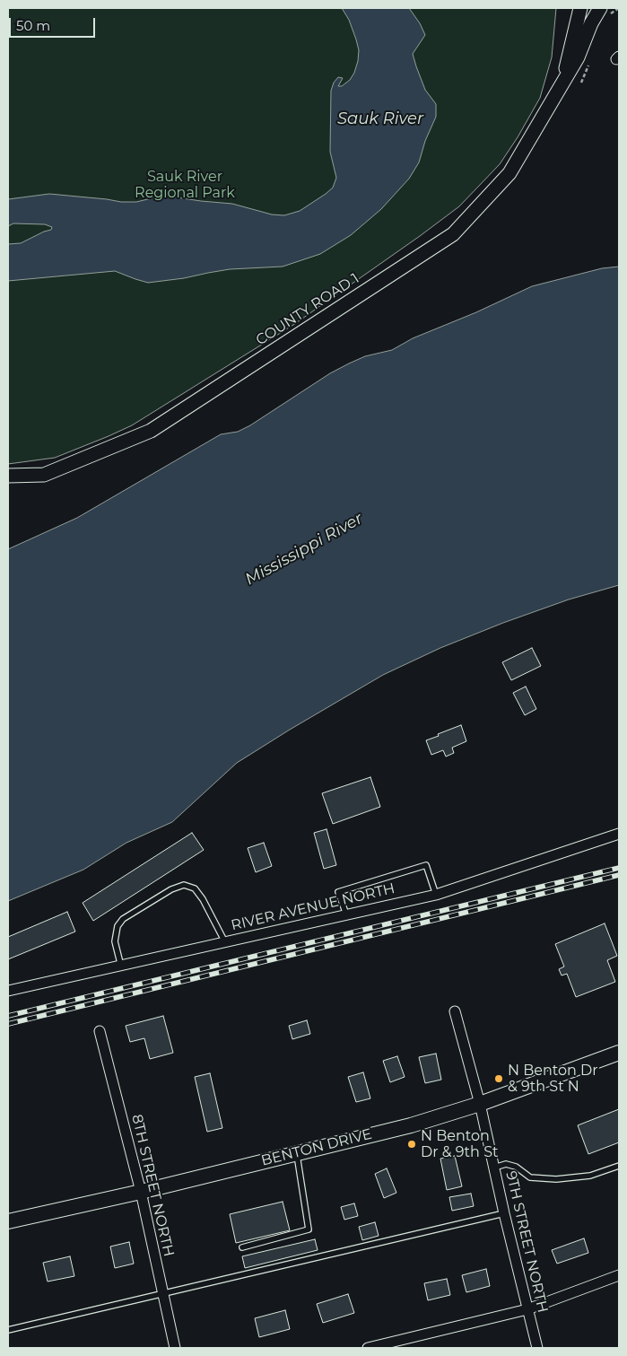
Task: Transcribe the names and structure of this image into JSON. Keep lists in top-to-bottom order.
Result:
{
  "streets": {
    "main road": ["BENTON DRIVE"],
    "street": [
      "COUNTY ROAD 1",
      "RIVER AVENUE NORTH",
      "8TH STREET NORTH",
      "9TH STREET NORTH"
    ]
  },
  "crossings": [
    ["BENTON DRIVE", "8TH STREET NORTH"],
    ["BENTON DRIVE", "9TH STREET NORTH"]
  ],
  "water": ["Sauk River", "Mississippi River"],
  "parks": ["Sauk River Regional Park"],
  "places": ["N Benton Dr & 9th St N", "N Benton Dr & 9th St"],
  "scale_bar": "50 m"
}
